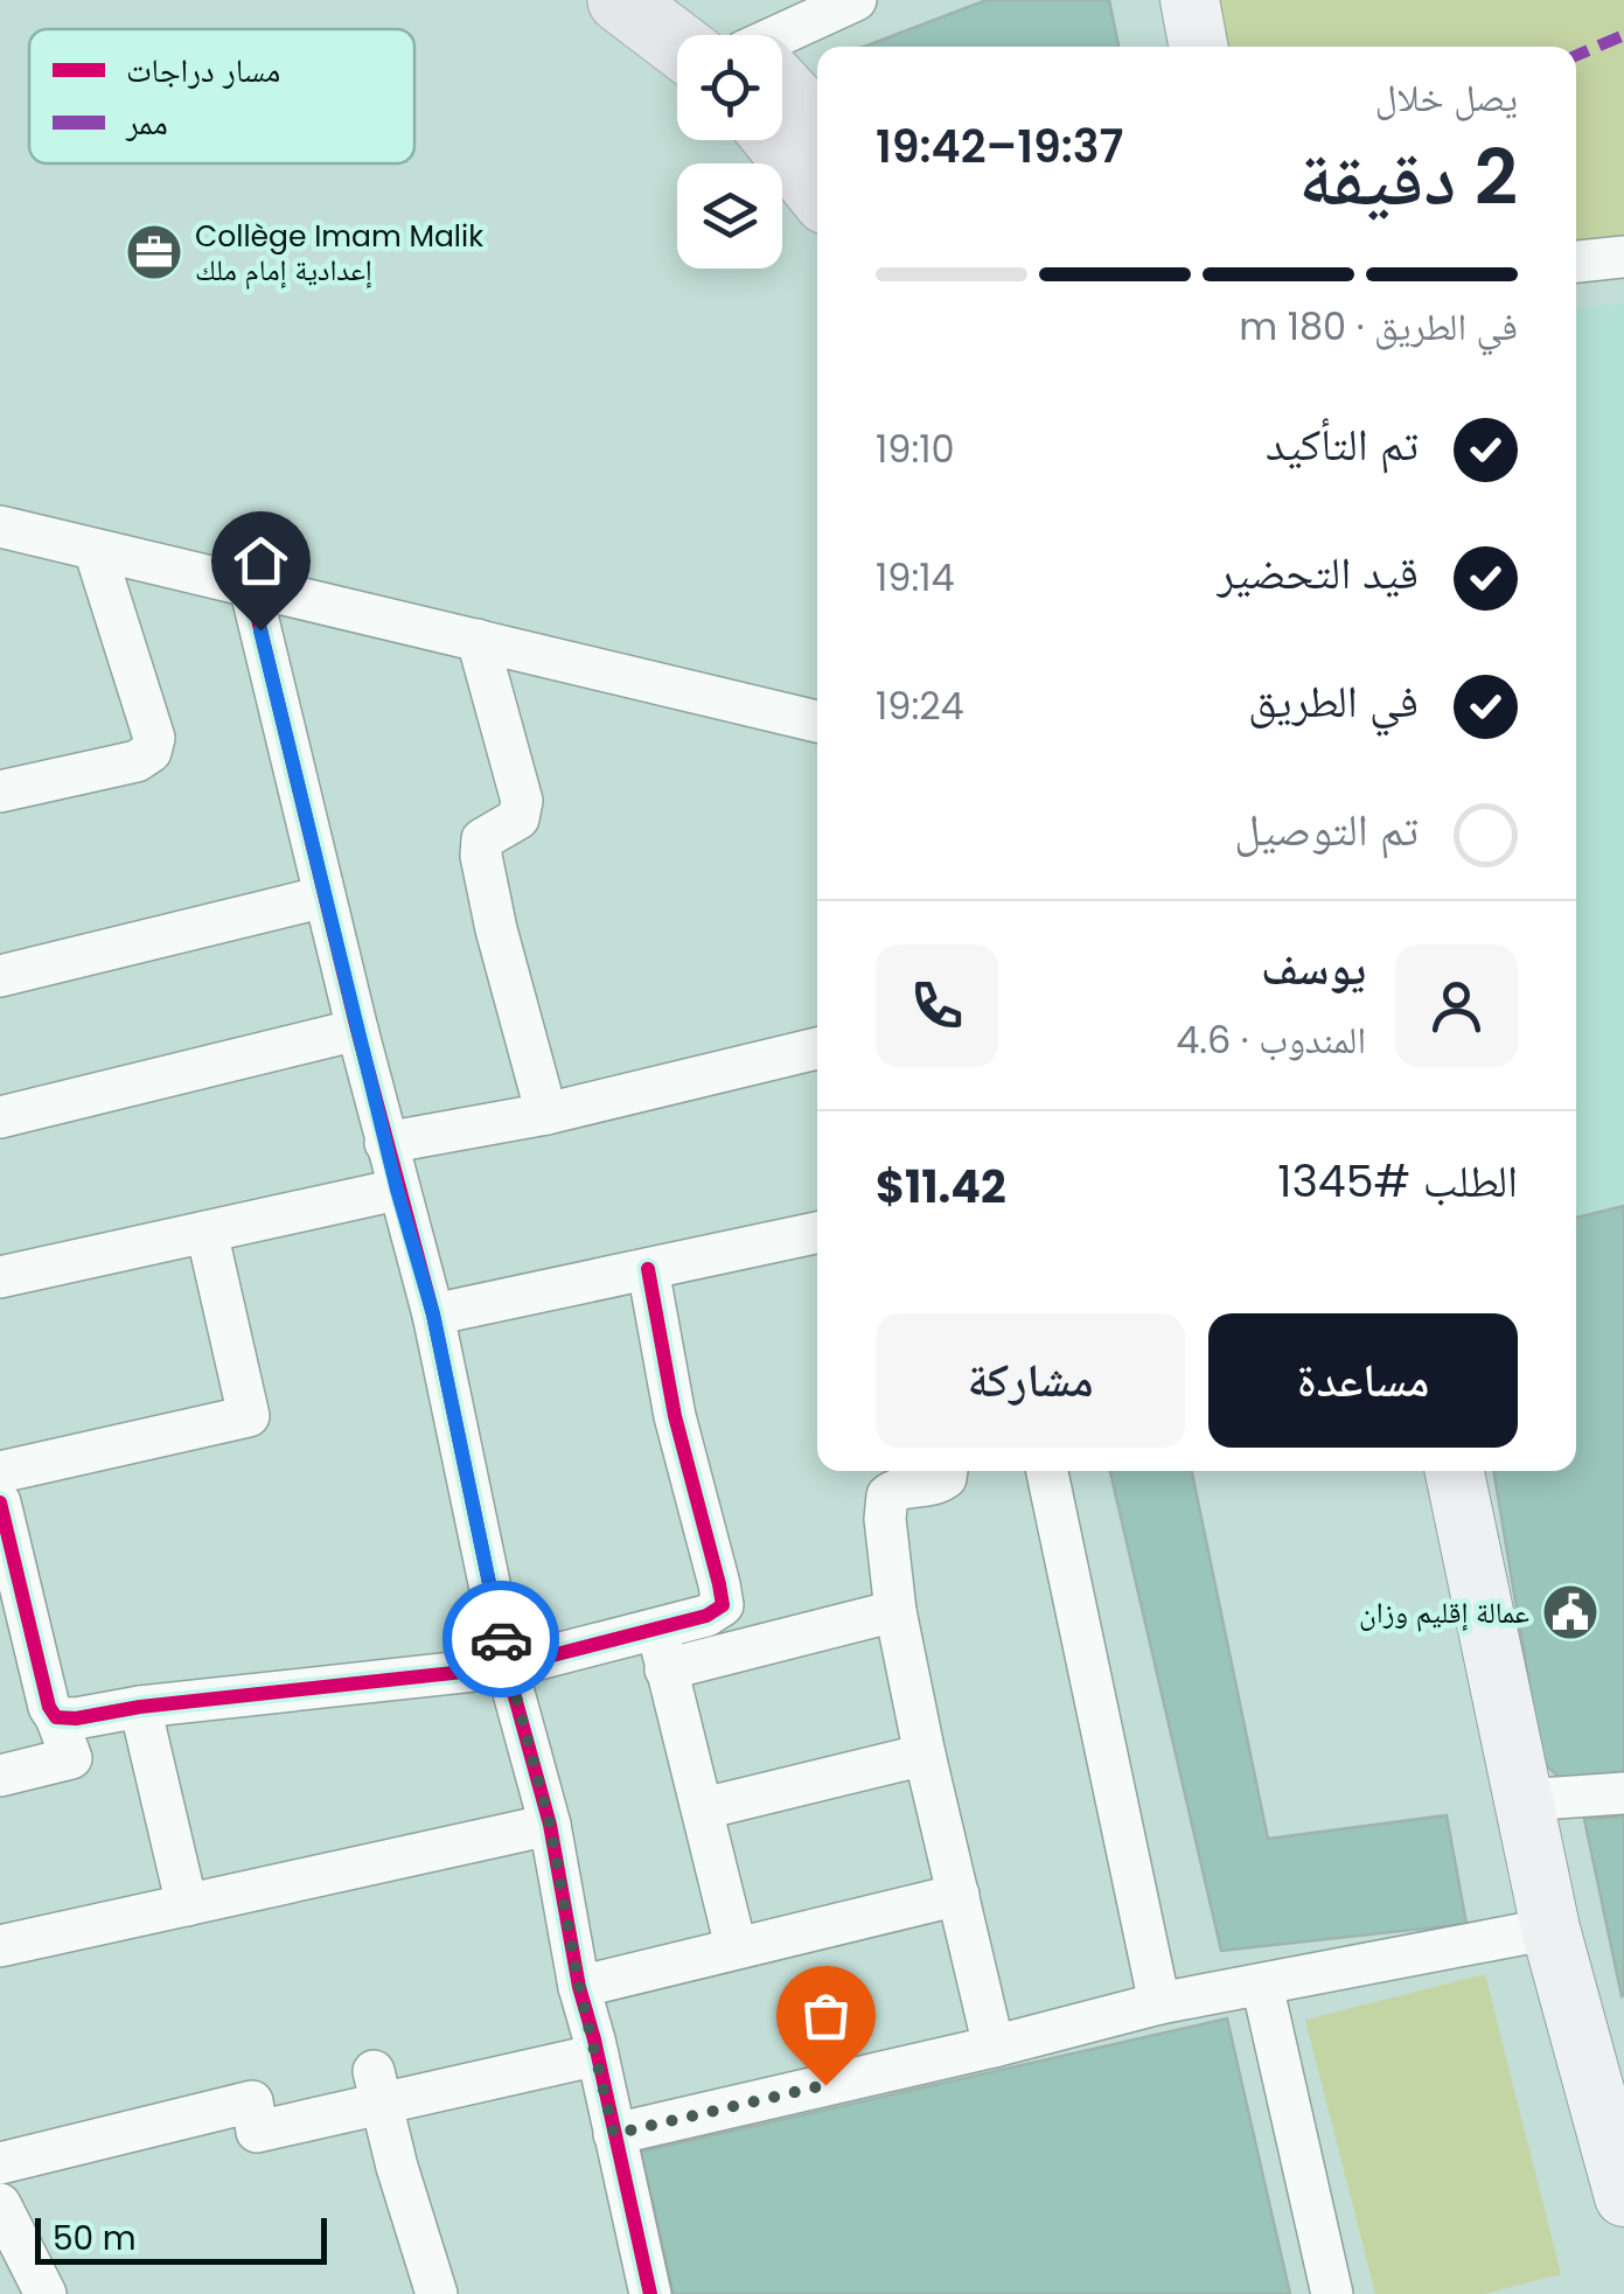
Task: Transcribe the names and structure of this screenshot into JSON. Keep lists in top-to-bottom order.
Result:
{
  "places": {
    "office": ["Collège Imam Malik إعدادية إمام ملك"],
    "public building": ["عمالة إقليم وزان"]
  },
  "legend": ["مسار دراجات", "ممر"],
  "scale_bar": "50 m",
  "page": {
    "heading": ["2 دقيقة", "يصل خلال", "19:37–19:42"],
    "panel": [
      "يوسف",
      "المندوب · 4.6",
      "الطلب #1345",
      "$11.42"
    ],
    "bar": "في الطريق · 180 m",
    "list": [
      ["تم التأكيد", "19:10"],
      ["قيد التحضير", "19:14"],
      ["في الطريق", "19:24"],
      "تم التوصيل"
    ],
    "buttons": ["مساعدة", "مشاركة"],
    "scale": "50 m"
  }
}
